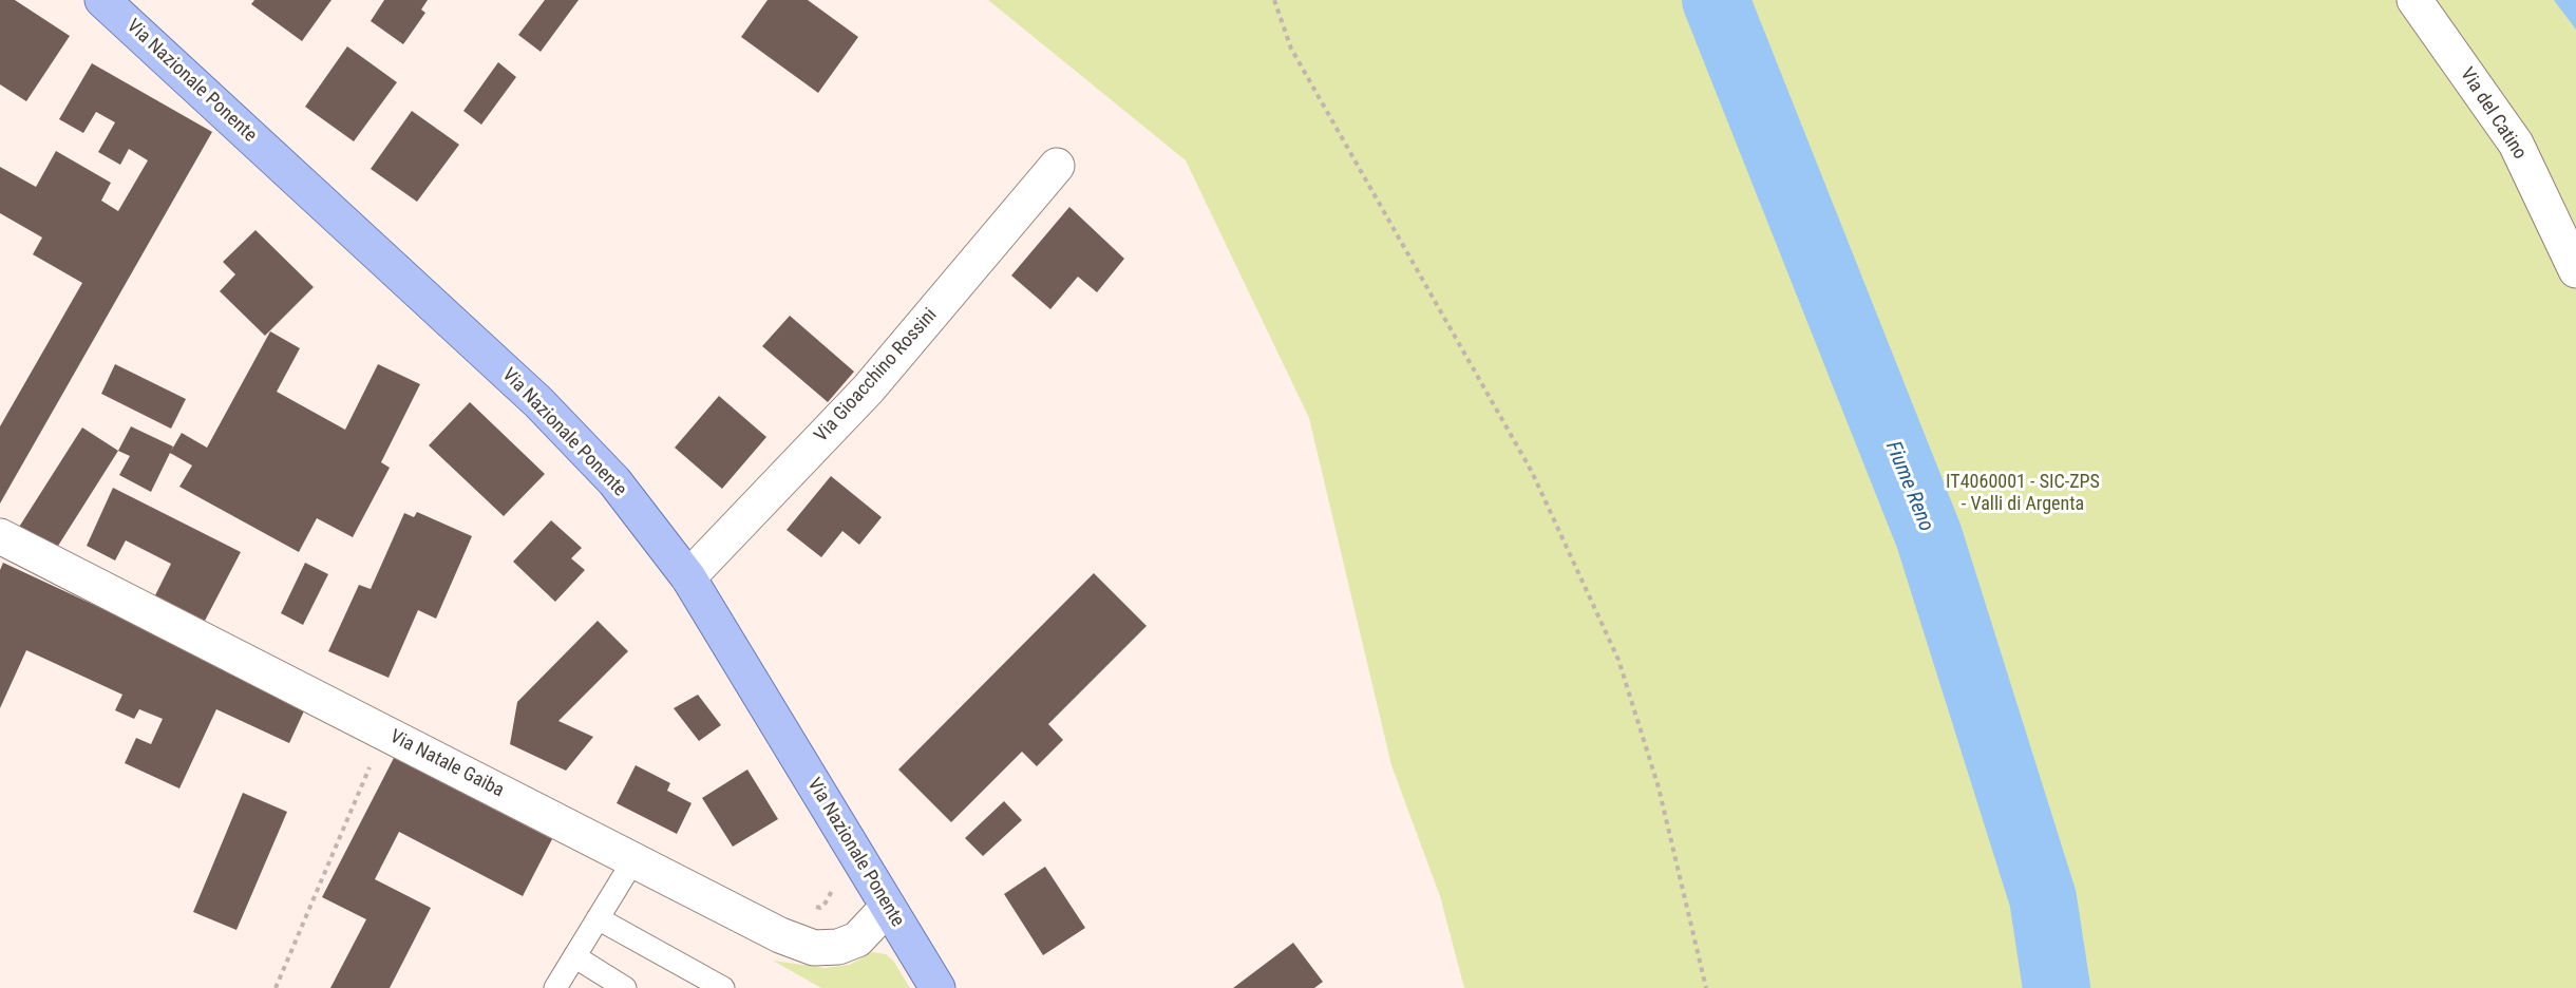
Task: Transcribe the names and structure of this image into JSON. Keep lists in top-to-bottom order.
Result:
{
  "streets": {
    "main road": ["Via Nazionale Ponente"],
    "street": ["Via del Catino", "Via Gioacchino Rossini", "Via Natale Gaiba"]
  },
  "crossings": [
    ["Via Nazionale Ponente", "Via Gioacchino Rossini"],
    ["Via Nazionale Ponente", "Via Natale Gaiba"]
  ],
  "water": ["Fiume Reno"],
  "parks": ["IT4060001 - SIC-ZPS - Valli di Argenta"]
}
